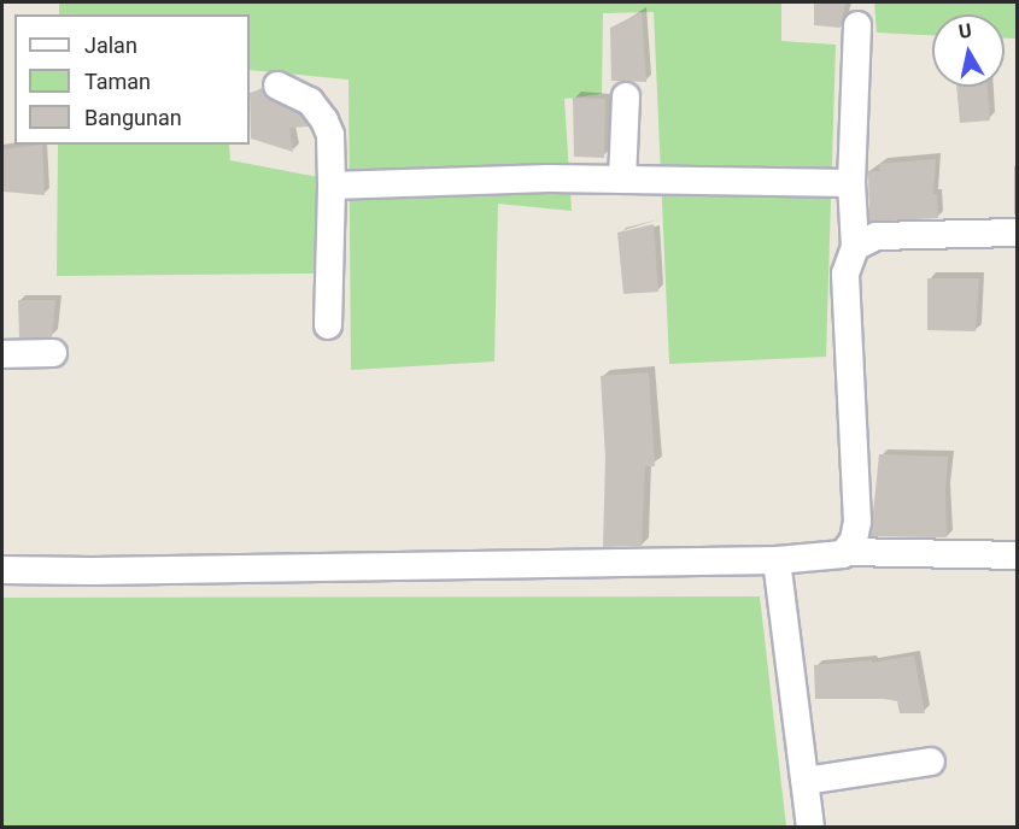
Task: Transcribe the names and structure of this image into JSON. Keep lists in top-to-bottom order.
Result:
{
  "legend": ["Jalan", "Taman", "Bangunan"],
  "north": "top"
}
